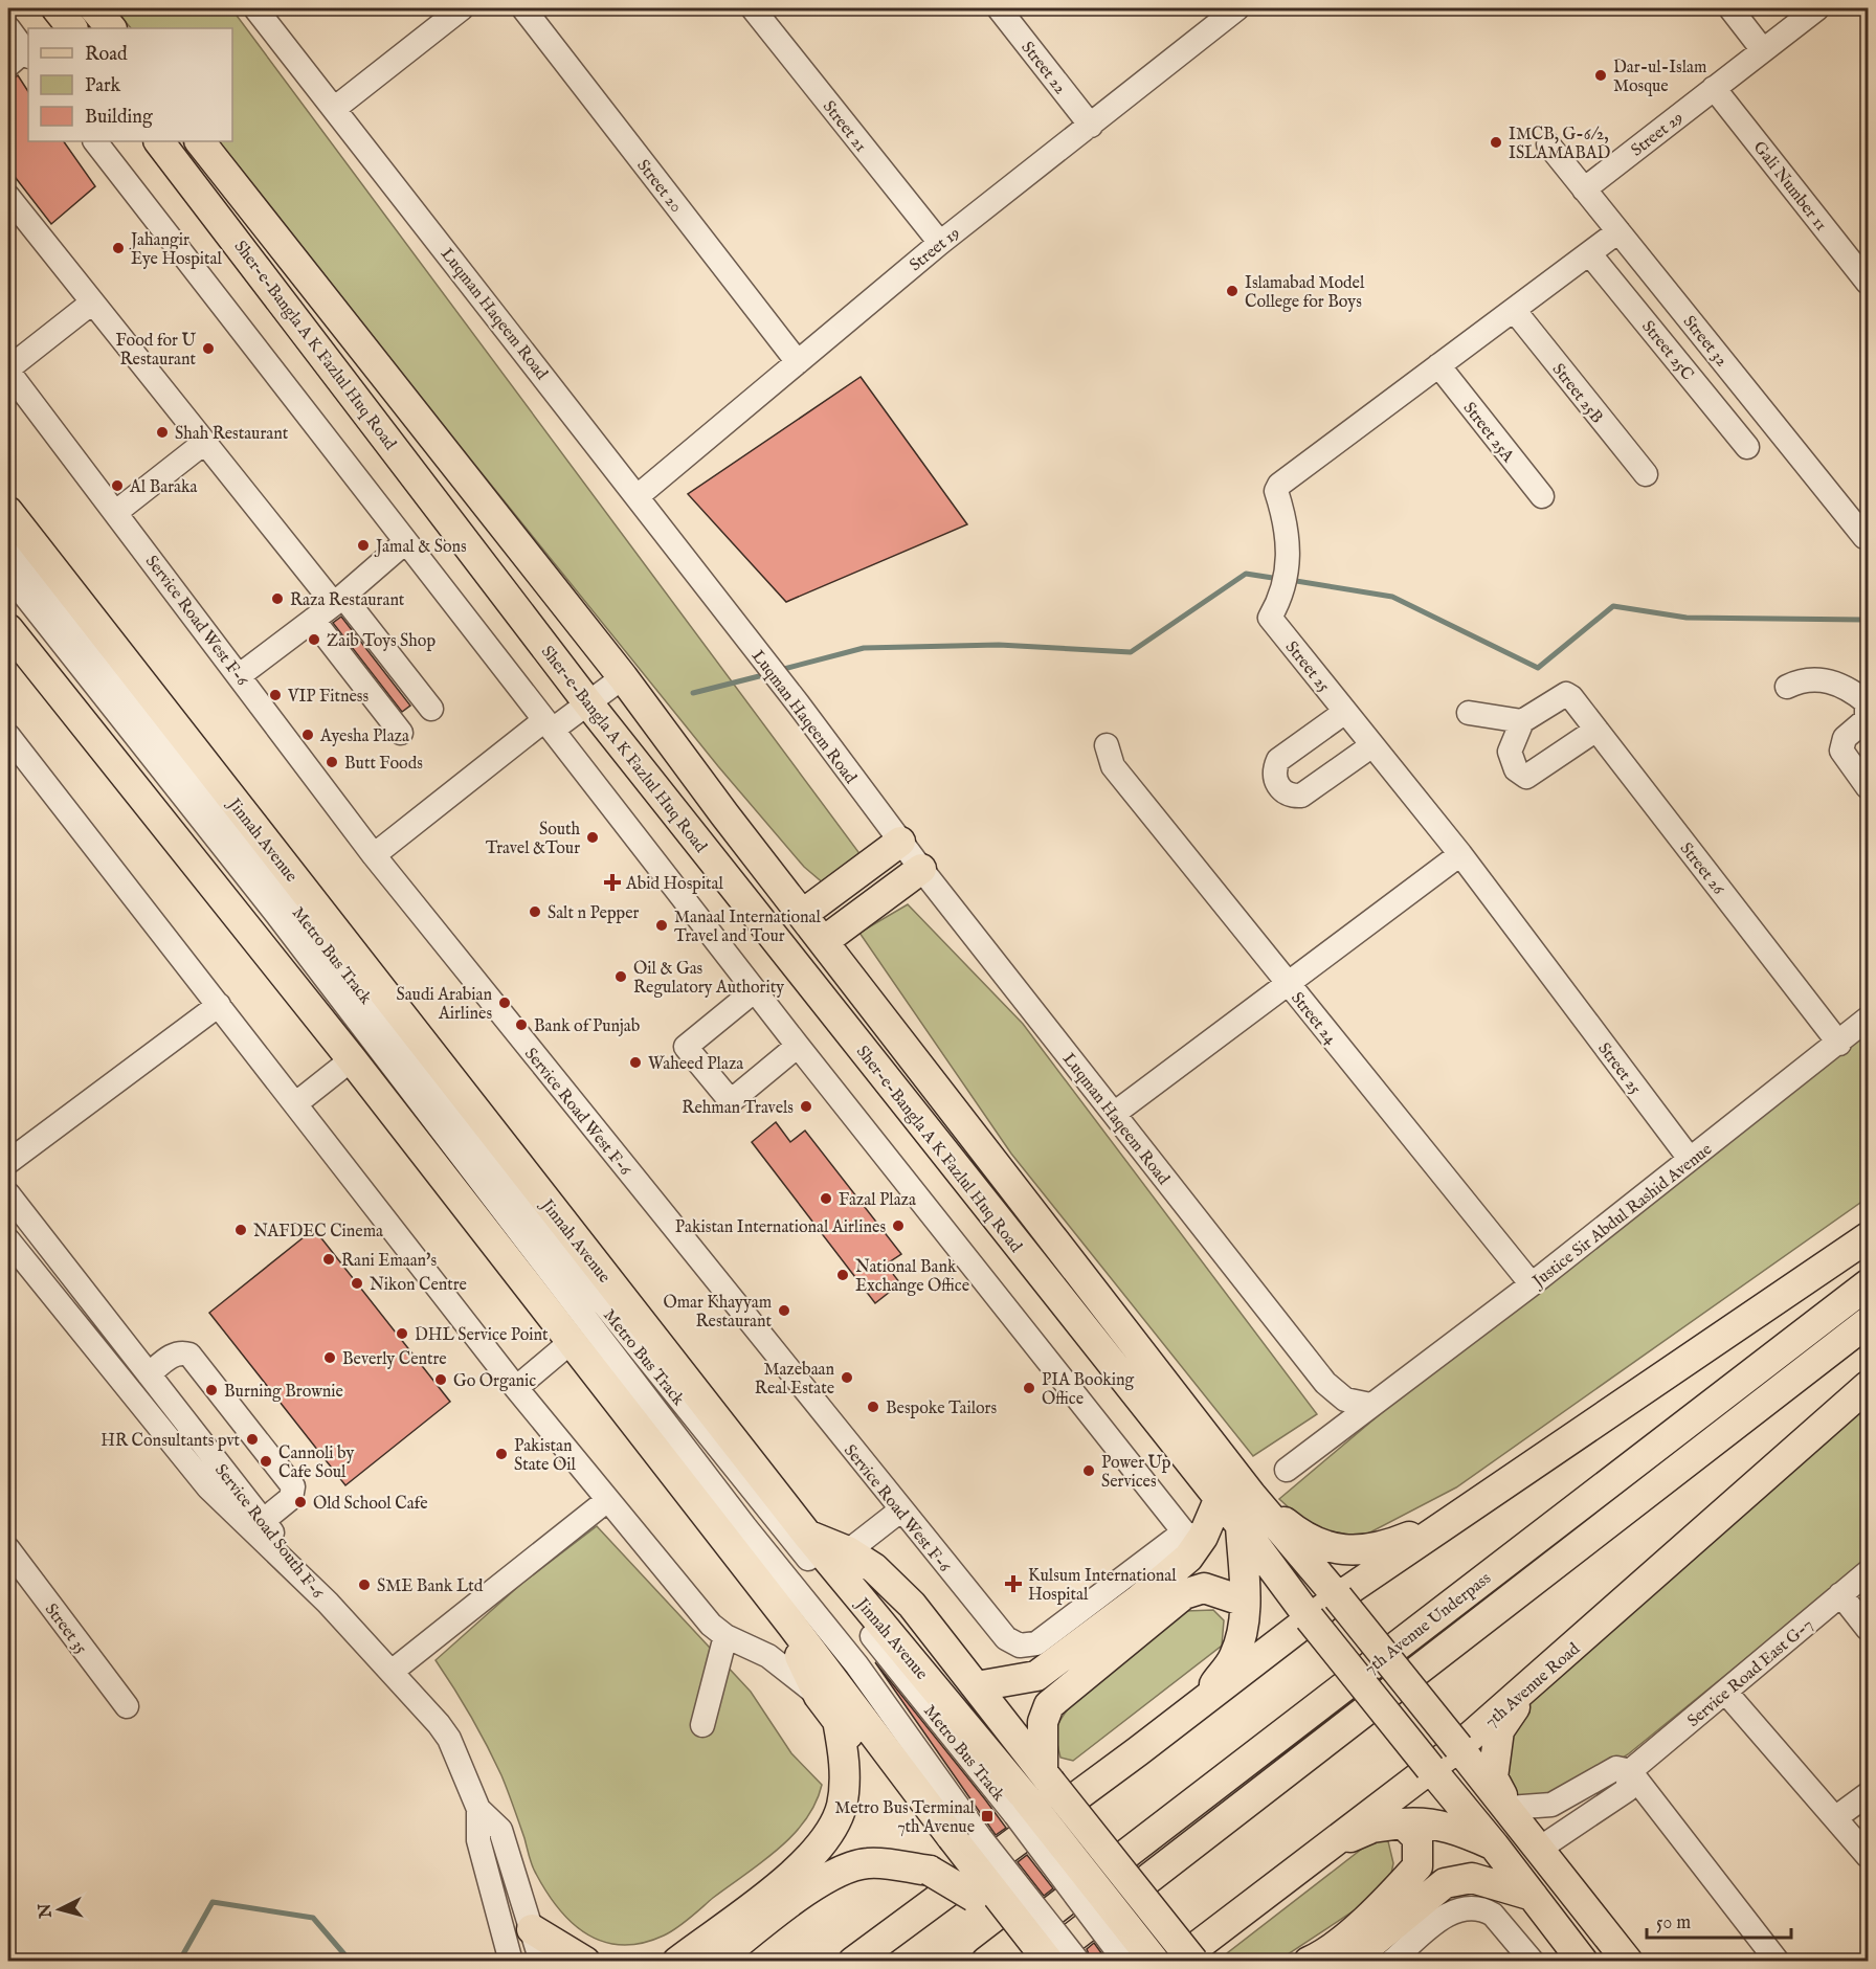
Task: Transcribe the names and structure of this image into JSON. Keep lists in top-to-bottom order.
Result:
{
  "streets": {
    "main road": [
      "Sher-e-Bangla A K Fazlul Huq Road",
      "Jinnah Avenue",
      "7th Avenue Underpass",
      "7th Avenue Road"
    ],
    "street": [
      "Street 22",
      "Street 21",
      "Street 29",
      "Street 20",
      "Gali Number 11",
      "Street 19",
      "Luqman Haqeem Road",
      "Street 32",
      "Street 25C",
      "Street 25B",
      "Street 25A",
      "Service Road West F-6",
      "Street 25",
      "Street 26",
      "Metro Bus Track",
      "Street 24",
      "Justice Sir Abdul Rashid Avenue",
      "Service Road South F-6",
      "Street 35",
      "Service Road East G-7"
    ]
  },
  "crossings": [
    ["Street 22", "Street 19"],
    ["Street 21", "Street 19"],
    ["Street 29", "Gali Number 11"],
    ["Street 29", "Street 32"],
    ["Street 20", "Street 19"],
    ["Street 19", "Luqman Haqeem Road"],
    ["Luqman Haqeem Road", "Justice Sir Abdul Rashid Avenue"],
    ["Street 32", "Street 25"],
    ["Sher-e-Bangla A K Fazlul Huq Road", "7th Avenue Road"],
    ["Street 25C", "Street 25"],
    ["Street 25B", "Street 25"],
    ["Street 25A", "Street 25"],
    ["Street 25", "Justice Sir Abdul Rashid Avenue"],
    ["Jinnah Avenue", "Metro Bus Track"],
    ["Street 26", "Justice Sir Abdul Rashid Avenue"],
    ["Street 24", "Justice Sir Abdul Rashid Avenue"]
  ],
  "places": {
    "other": [
      "Dar-ul-Islam Mosque",
      "IMCB, G-6/2, ISLAMABAD",
      "Jahangir Eye Hospital",
      "Islamabad Model College for Boys",
      "Food for U Restaurant",
      "Shah Restaurant",
      "Al Baraka",
      "Jamal & Sons",
      "Raza Restaurant",
      "Zaib Toys Shop",
      "VIP Fitness",
      "Ayesha Plaza",
      "Butt Foods",
      "South Travel &Tour",
      "Salt n Pepper",
      "Manaal International Travel and Tour",
      "Oil & Gas Regulatory Authority",
      "Saudi Arabian Airlines",
      "Bank of Punjab",
      "Waheed Plaza",
      "Rehman Travels",
      "Fazal Plaza",
      "Pakistan International Airlines",
      "NAFDEC Cinema",
      "Rani Emaan's",
      "National Bank Exchange Office",
      "Nikon Centre",
      "Omar Khayyam Restaurant",
      "DHL Service Point",
      "Beverly Centre",
      "Mazebaan Real Estate",
      "Go Organic",
      "PIA Booking Office",
      "Burning Brownie",
      "Bespoke Tailors",
      "HR Consultants pvt",
      "Pakistan State Oil",
      "Cannoli by Cafe Soul",
      "Power Up Services",
      "Old School Cafe",
      "SME Bank Ltd"
    ],
    "health": ["Abid Hospital", "Kulsum International Hospital"],
    "transit": ["Metro Bus Terminal 7th Avenue"]
  },
  "legend": ["Road", "Park", "Building"],
  "scale_bar": "50 m",
  "north": "left"
}
